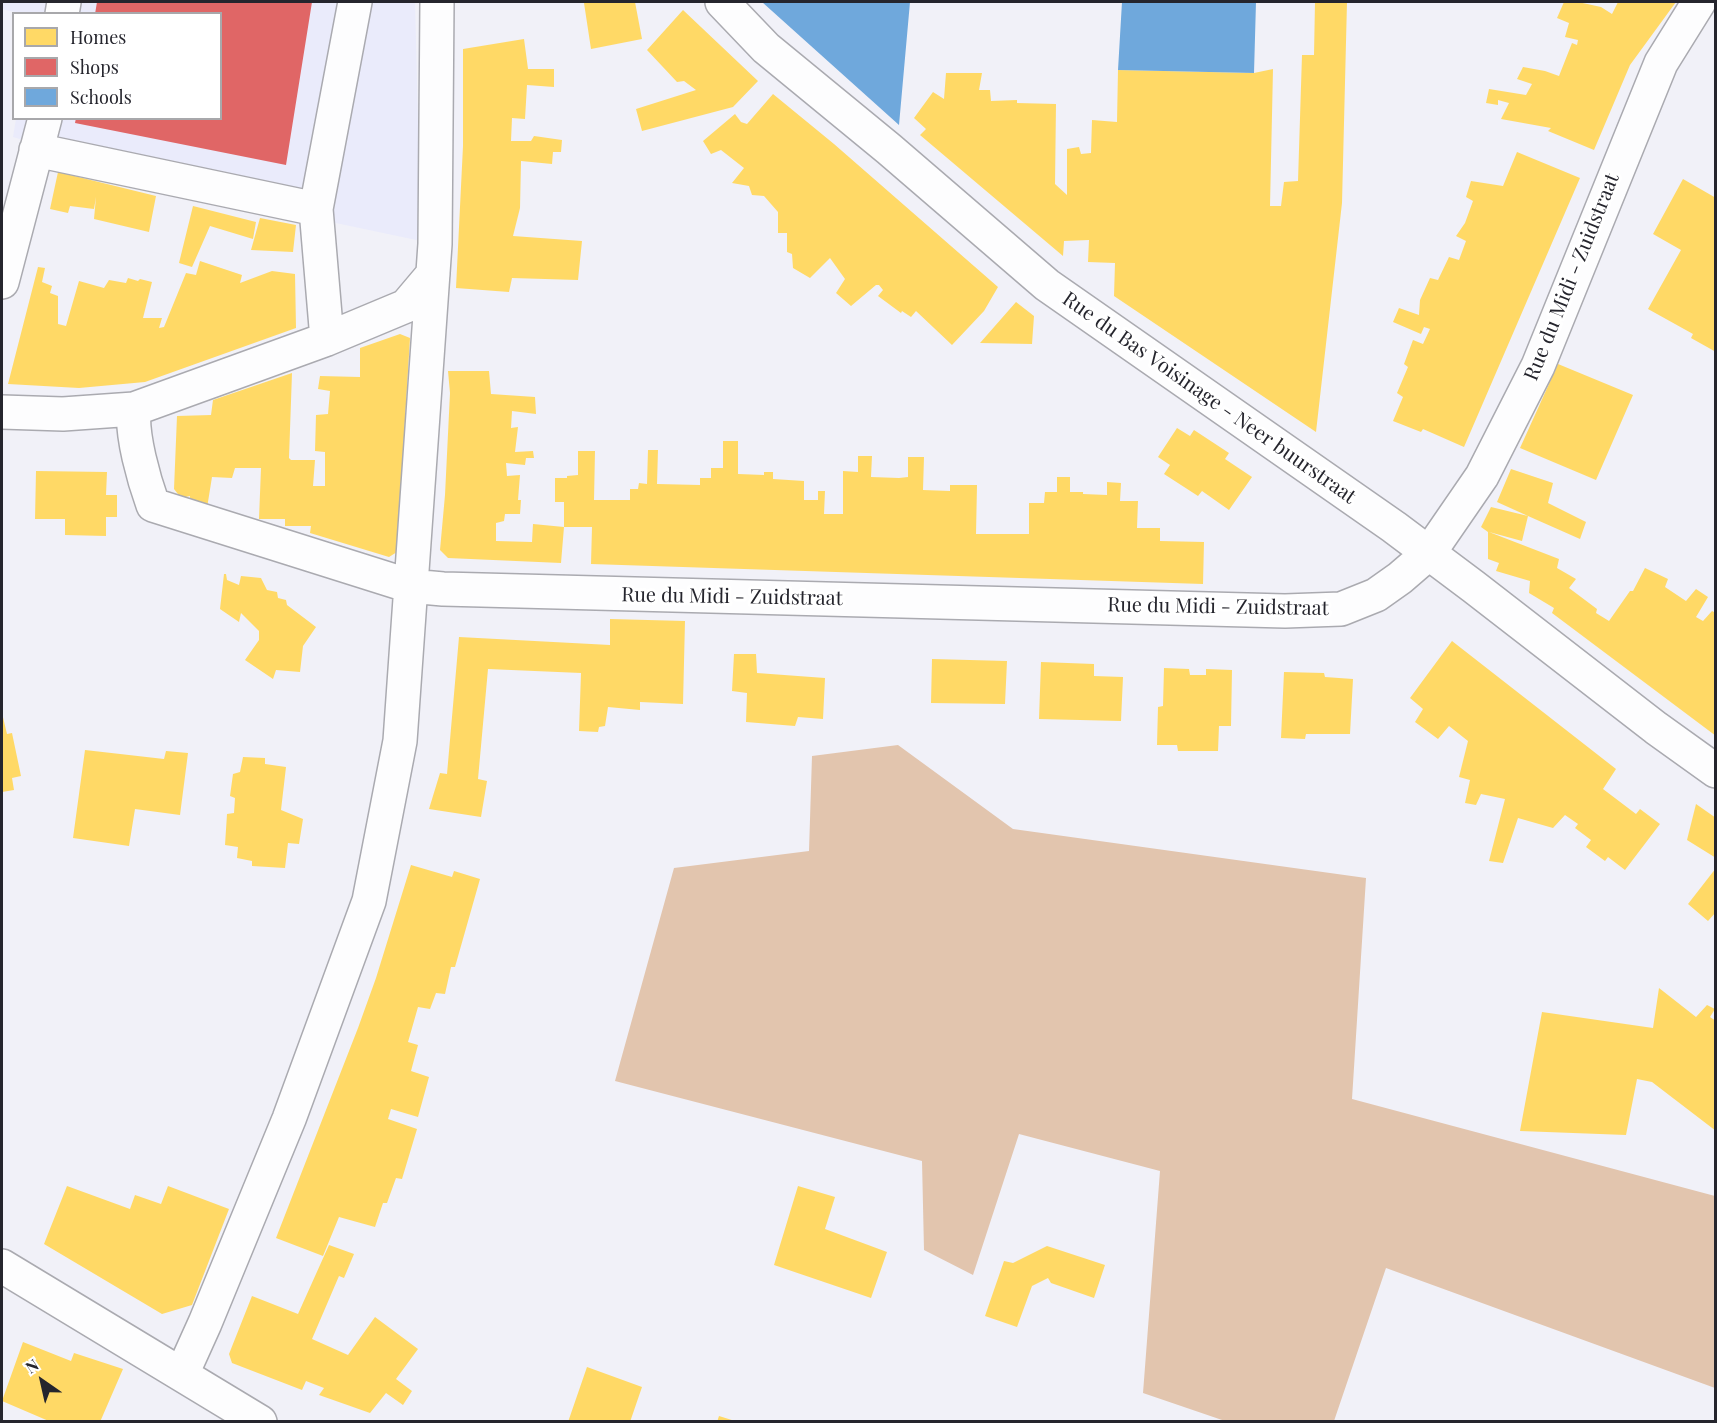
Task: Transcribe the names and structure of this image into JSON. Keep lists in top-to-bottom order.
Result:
{
  "streets": {
    "street": ["Rue du Midi - Zuidstraat", "Rue du Bas Voisinage - Neer buurstraat"]
  },
  "crossings": [
    ["Rue du Midi - Zuidstraat", "Rue du Bas Voisinage - Neer buurstraat"]
  ],
  "legend": ["Homes", "Shops", "Schools"],
  "north": "top left"
}
